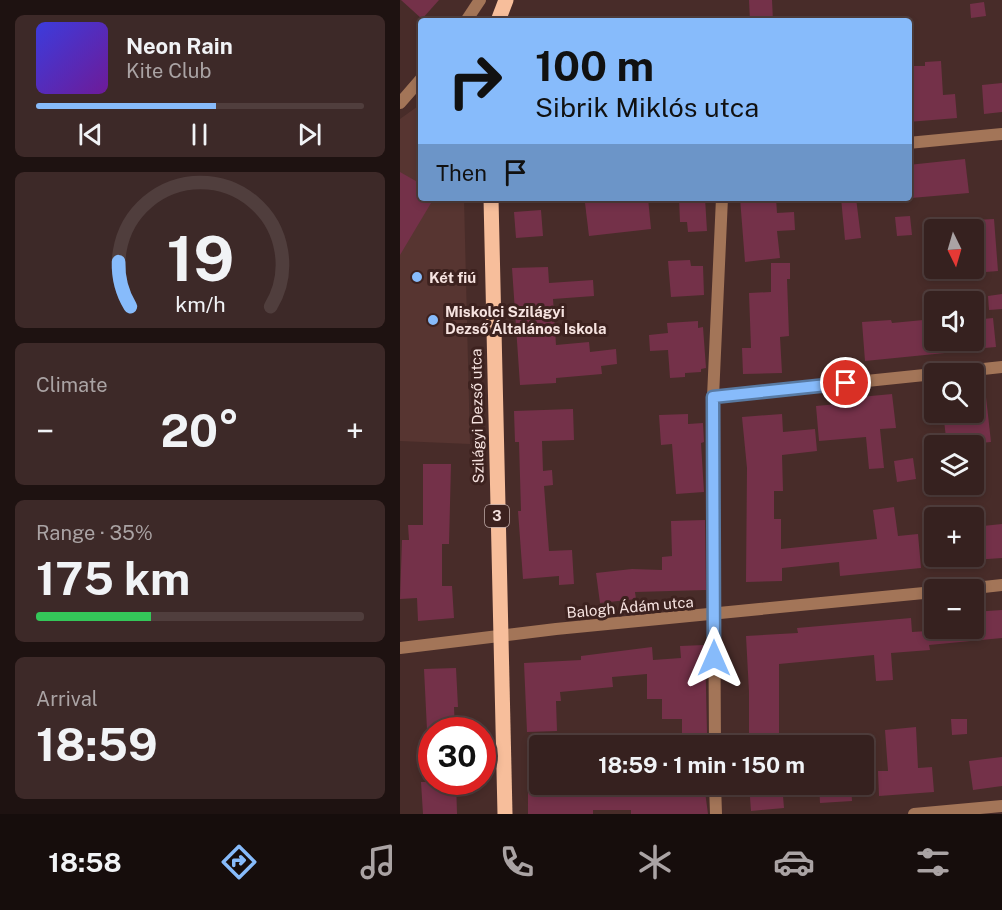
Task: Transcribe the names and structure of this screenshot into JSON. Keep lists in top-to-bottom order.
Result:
{
  "streets": {
    "main road": ["Szilágyi Dezső utca", "3"],
    "street": ["Balogh Ádám utca"]
  },
  "crossings": [
    ["Szilágyi Dezső utca", "Balogh Ádám utca"]
  ],
  "places": ["Két fiú", "Miskolci Szilágyi Dezső Általános Iskola"],
  "north": "bottom",
  "page": {
    "turn": ["100 m", "Sibrik Miklós utca"],
    "song": ["Neon Rain", "Kite Club"],
    "then": "Then",
    "map_buttons": ["+", "−"],
    "tile": [
      "Climate",
      ["Range · 35%", "175 km"],
      ["Arrival", "18:59"]
    ],
    "heat": ["−", "20°", "+"],
    "limit": "30",
    "trip": "18:59 · 1 min · 150 m",
    "tabs": "18:58",
    "gauge": ["19", "km/h"]
  }
}
